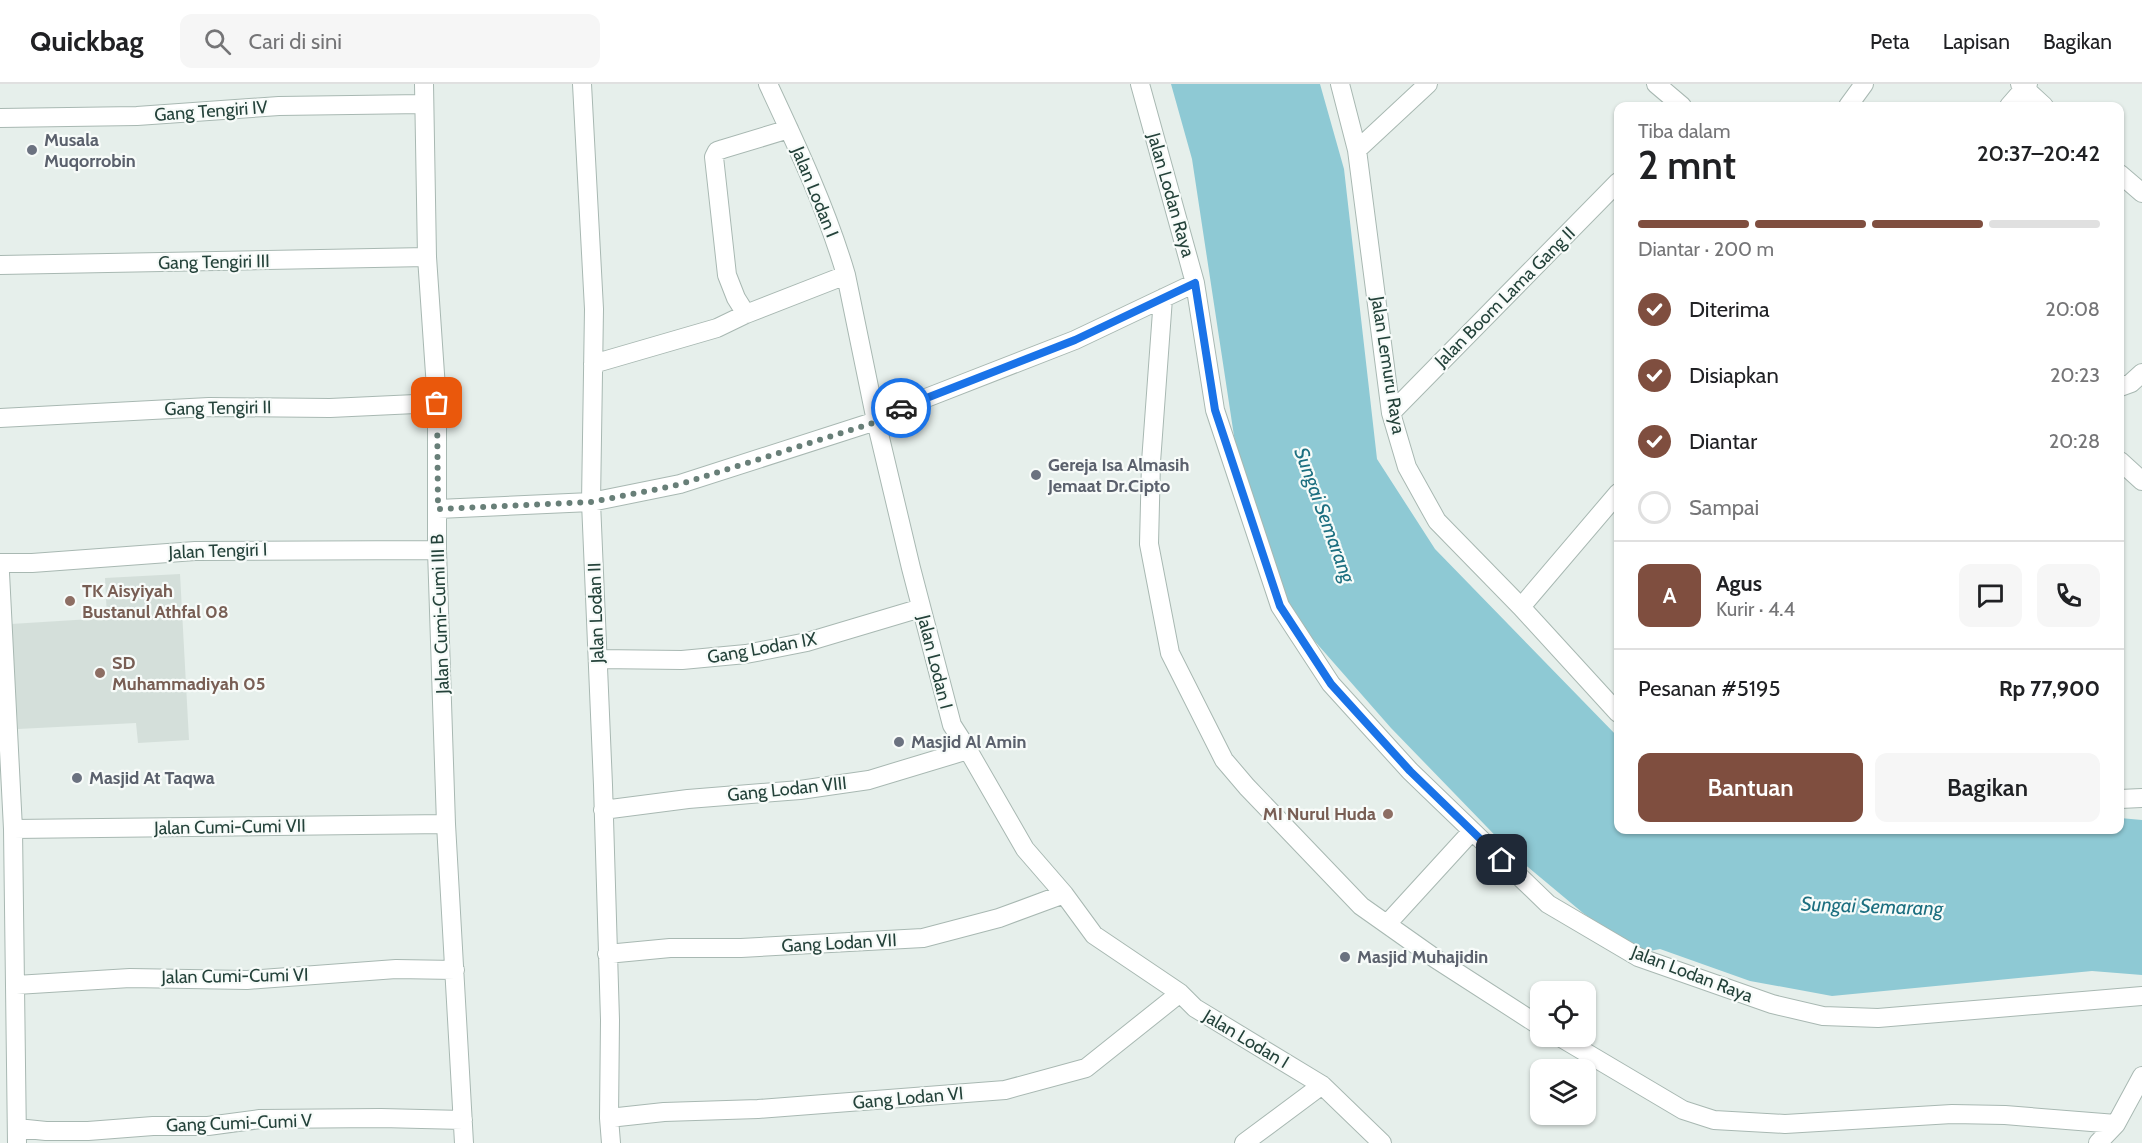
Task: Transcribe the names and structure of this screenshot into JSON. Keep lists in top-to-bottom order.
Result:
{
  "streets": {
    "street": [
      "Gang Tengiri IV",
      "Jalan Lodan I",
      "Jalan Lodan Raya",
      "Gang Tengiri III",
      "Jalan Boom Lama Gang II",
      "Jalan Lemuru Raya",
      "Gang Tengiri II",
      "Jalan Tengiri I",
      "Jalan Lodan II",
      "Jalan Cumi-Cumi III B",
      "Gang Lodan IX",
      "Gang Lodan VIII",
      "Jalan Cumi-Cumi VII",
      "Gang Lodan VII",
      "Jalan Cumi-Cumi VI",
      "Gang Lodan VI",
      "Gang Cumi-Cumi V"
    ]
  },
  "crossings": [
    ["Gang Tengiri IV", "Jalan Cumi-Cumi III B"],
    ["Jalan Lodan I", "Gang Lodan IX"],
    ["Jalan Lodan I", "Gang Lodan VIII"],
    ["Jalan Lodan I", "Gang Lodan VII"],
    ["Jalan Lodan I", "Gang Lodan VI"],
    ["Gang Tengiri III", "Jalan Cumi-Cumi III B"],
    ["Jalan Boom Lama Gang II", "Jalan Lemuru Raya"],
    ["Gang Tengiri II", "Jalan Cumi-Cumi III B"],
    ["Jalan Tengiri I", "Jalan Cumi-Cumi III B"],
    ["Jalan Lodan II", "Gang Lodan IX"],
    ["Jalan Lodan II", "Gang Lodan VIII"],
    ["Jalan Lodan II", "Gang Lodan VII"],
    ["Jalan Lodan II", "Gang Lodan VI"],
    ["Jalan Cumi-Cumi III B", "Jalan Cumi-Cumi VII"],
    ["Jalan Cumi-Cumi III B", "Jalan Cumi-Cumi VI"],
    ["Jalan Cumi-Cumi III B", "Gang Cumi-Cumi V"]
  ],
  "water": ["Sungai Semarang"],
  "places": [
    "Musala Muqorrobin",
    "Gereja Isa Almasih Jemaat Dr.Cipto",
    "TK Aisyiyah Bustanul Athfal 08",
    "SD Muhammadiyah 05",
    "Masjid Al Amin",
    "Masjid At Taqwa",
    "MI Nurul Huda",
    "Masjid Muhajidin"
  ],
  "page": {
    "header": "Quickbag",
    "search": "Cari di sini",
    "nav": ["Peta", "Lapisan", "Bagikan"],
    "heading": ["2 mnt", "Tiba dalam", "20:37–20:42"],
    "panel": [
      "Agus",
      "Kurir · 4.4",
      "Pesanan #5195",
      "Rp 77,900"
    ],
    "bar": "Diantar · 200 m",
    "list": [
      ["Diterima", "20:08"],
      ["Disiapkan", "20:23"],
      ["Diantar", "20:28"],
      "Sampai"
    ],
    "round": "A",
    "buttons": ["Bantuan", "Bagikan"]
  }
}
